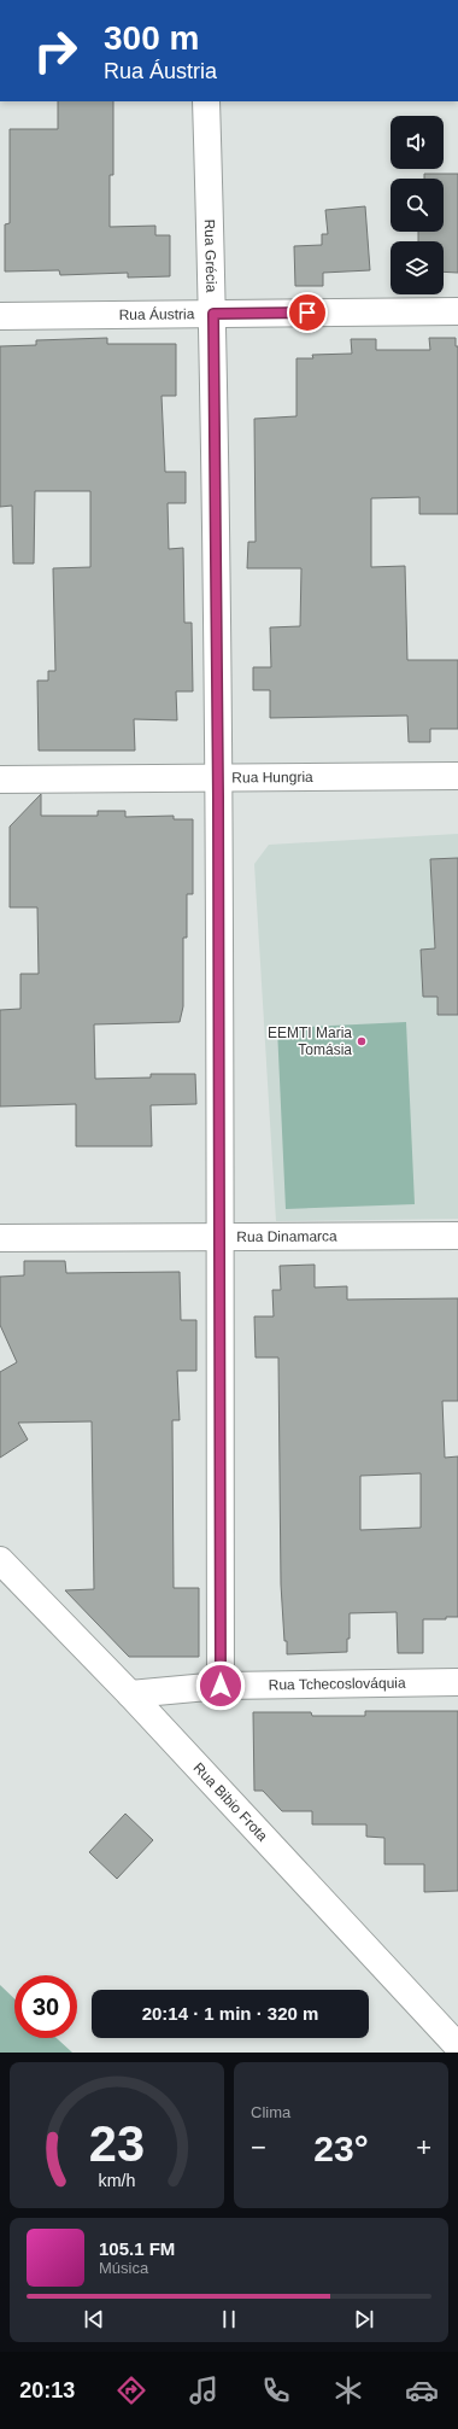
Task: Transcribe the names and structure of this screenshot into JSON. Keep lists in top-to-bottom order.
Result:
{
  "streets": {
    "street": [
      "Rua Grécia",
      "Rua Áustria",
      "Rua Hungria",
      "Rua Dinamarca",
      "Rua Tchecoslováquia",
      "Rua Bibio Frota"
    ]
  },
  "crossings": [
    ["Rua Grécia", "Rua Áustria"],
    ["Rua Grécia", "Rua Hungria"],
    ["Rua Grécia", "Rua Dinamarca"],
    ["Rua Grécia", "Rua Tchecoslováquia"],
    ["Rua Tchecoslováquia", "Rua Bibio Frota"]
  ],
  "places": ["EEMTI Maria Tomásia"],
  "page": {
    "turn": ["300 m", "Rua Áustria"],
    "limit": "30",
    "trip": "20:14 · 1 min · 320 m",
    "tile": "Clima",
    "heat": ["−", "23°", "+"],
    "song": ["105.1 FM", "Música"],
    "tabs": "20:13",
    "gauge": ["23", "km/h"]
  }
}
